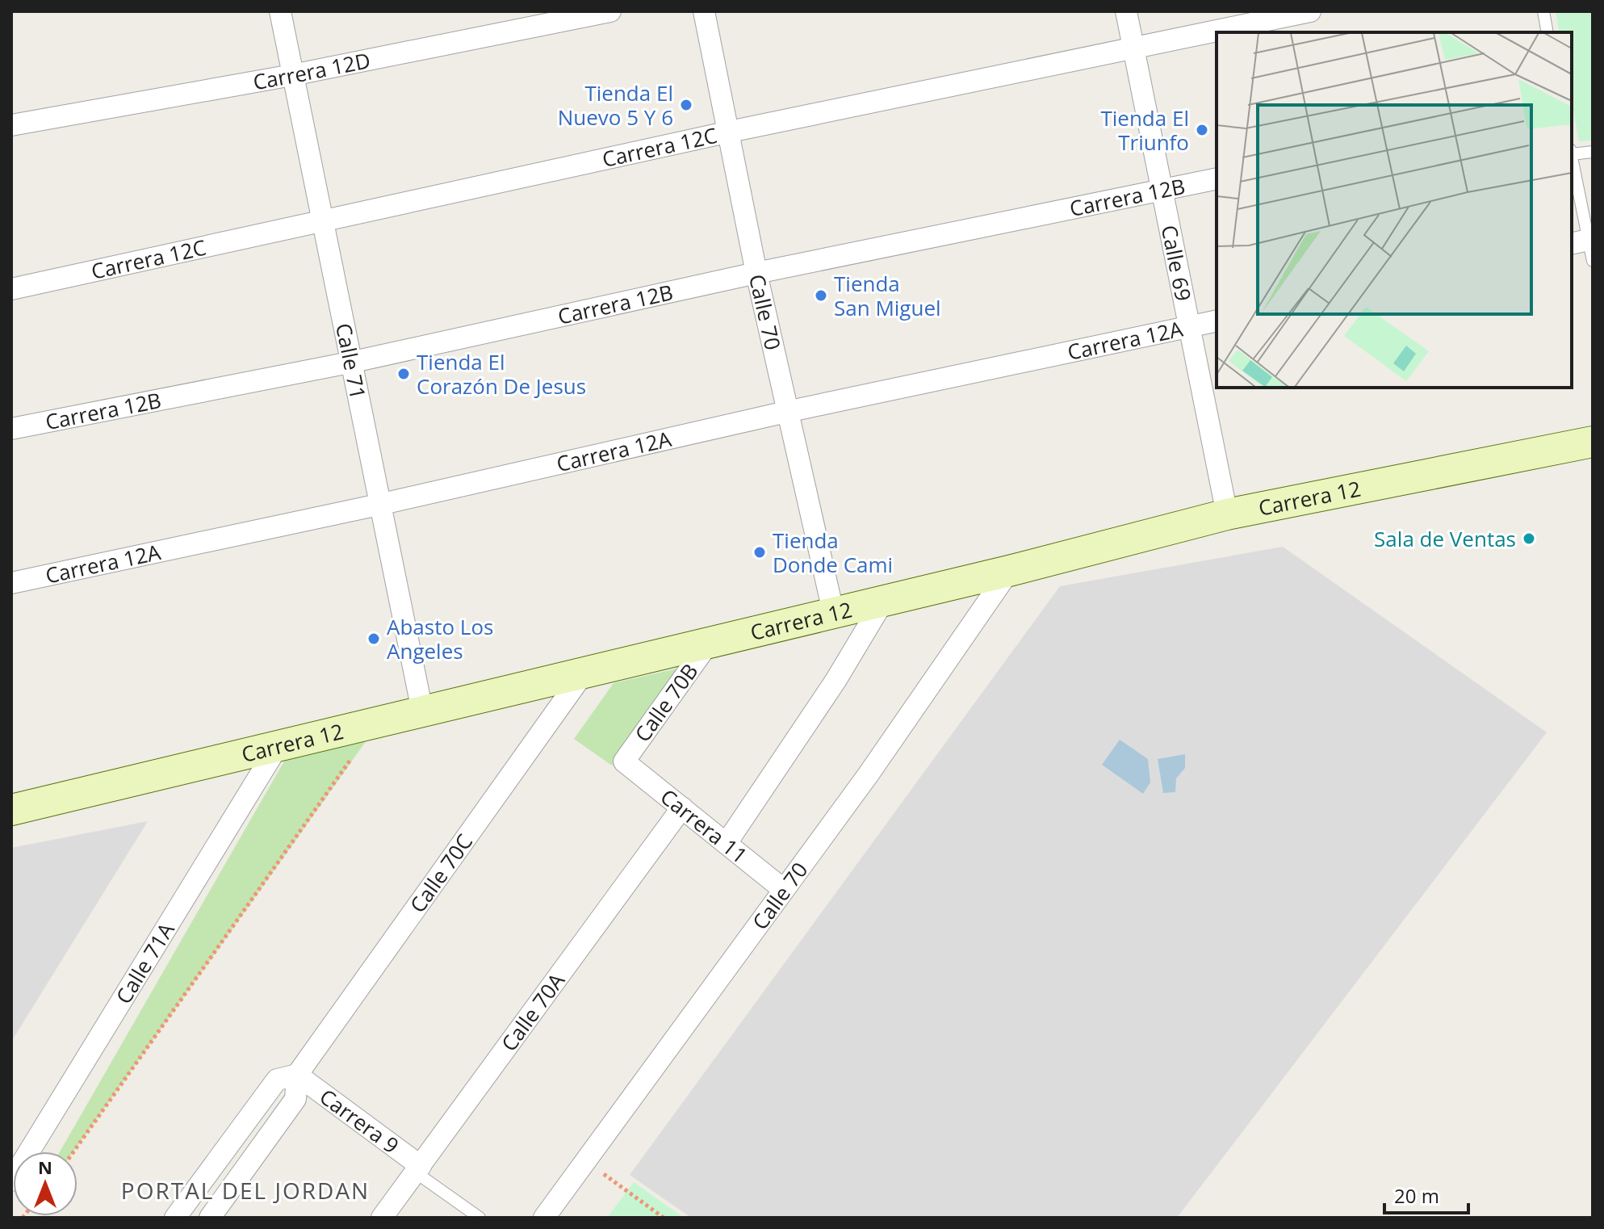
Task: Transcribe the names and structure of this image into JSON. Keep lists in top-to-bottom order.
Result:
{
  "streets": {
    "main road": ["Carrera 12"],
    "street": [
      "Carrera 12D",
      "Carrera 12C",
      "Carrera 12B",
      "Calle 69",
      "Calle 70",
      "Carrera 12A",
      "Calle 71",
      "Calle 70B",
      "Carrera 11",
      "Calle 70C",
      "Calle 71A",
      "Calle 70A",
      "Carrera 9"
    ]
  },
  "crossings": [
    ["Carrera 12D", "Calle 71"],
    ["Carrera 12C", "Calle 69"],
    ["Carrera 12C", "Calle 70"],
    ["Carrera 12C", "Calle 71"],
    ["Carrera 12B", "Calle 69"],
    ["Carrera 12B", "Calle 70"],
    ["Carrera 12B", "Calle 71"],
    ["Calle 69", "Carrera 12A"],
    ["Calle 69", "Carrera 12"],
    ["Calle 70", "Carrera 12A"],
    ["Calle 70", "Carrera 12"],
    ["Calle 70", "Carrera 11"],
    ["Carrera 12A", "Calle 71"],
    ["Calle 71", "Carrera 12"],
    ["Carrera 12", "Calle 70B"],
    ["Carrera 12", "Calle 70C"],
    ["Carrera 12", "Calle 71A"],
    ["Calle 70B", "Carrera 11"],
    ["Carrera 11", "Calle 70A"],
    ["Calle 70C", "Carrera 9"],
    ["Calle 70A", "Carrera 9"]
  ],
  "districts": ["PORTAL DEL JORDAN"],
  "places": [
    "Tienda El Nuevo 5 Y 6",
    "Tienda El Triunfo",
    "Tienda San Miguel",
    "Tienda El Corazón De Jesus",
    "Sala de Ventas",
    "Tienda Donde Cami",
    "Abasto Los Angeles"
  ],
  "scale_bar": "20 m",
  "north": "top"
}
